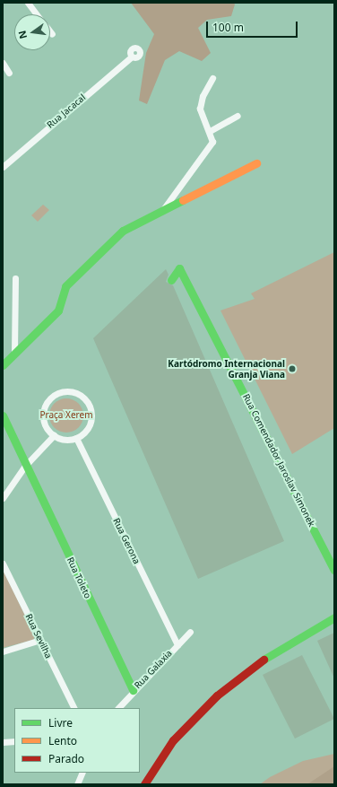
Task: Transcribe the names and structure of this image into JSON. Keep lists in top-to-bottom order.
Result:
{
  "streets": {
    "street": [
      "Rua Jacacal",
      "Rua Comendador Jaroslav Simonek",
      "Rua Gerona",
      "Rua Toleto",
      "Rua Sevilha",
      "Rua Galaxia"
    ]
  },
  "crossings": [
    ["Rua Gerona", "Rua Galaxia"],
    ["Rua Toleto", "Rua Galaxia"]
  ],
  "parks": ["Praça Xerem"],
  "places": ["Kartódromo Internacional Granja Viana"],
  "legend": ["Livre", "Lento", "Parado"],
  "scale_bar": "100 m",
  "north": "left"
}
